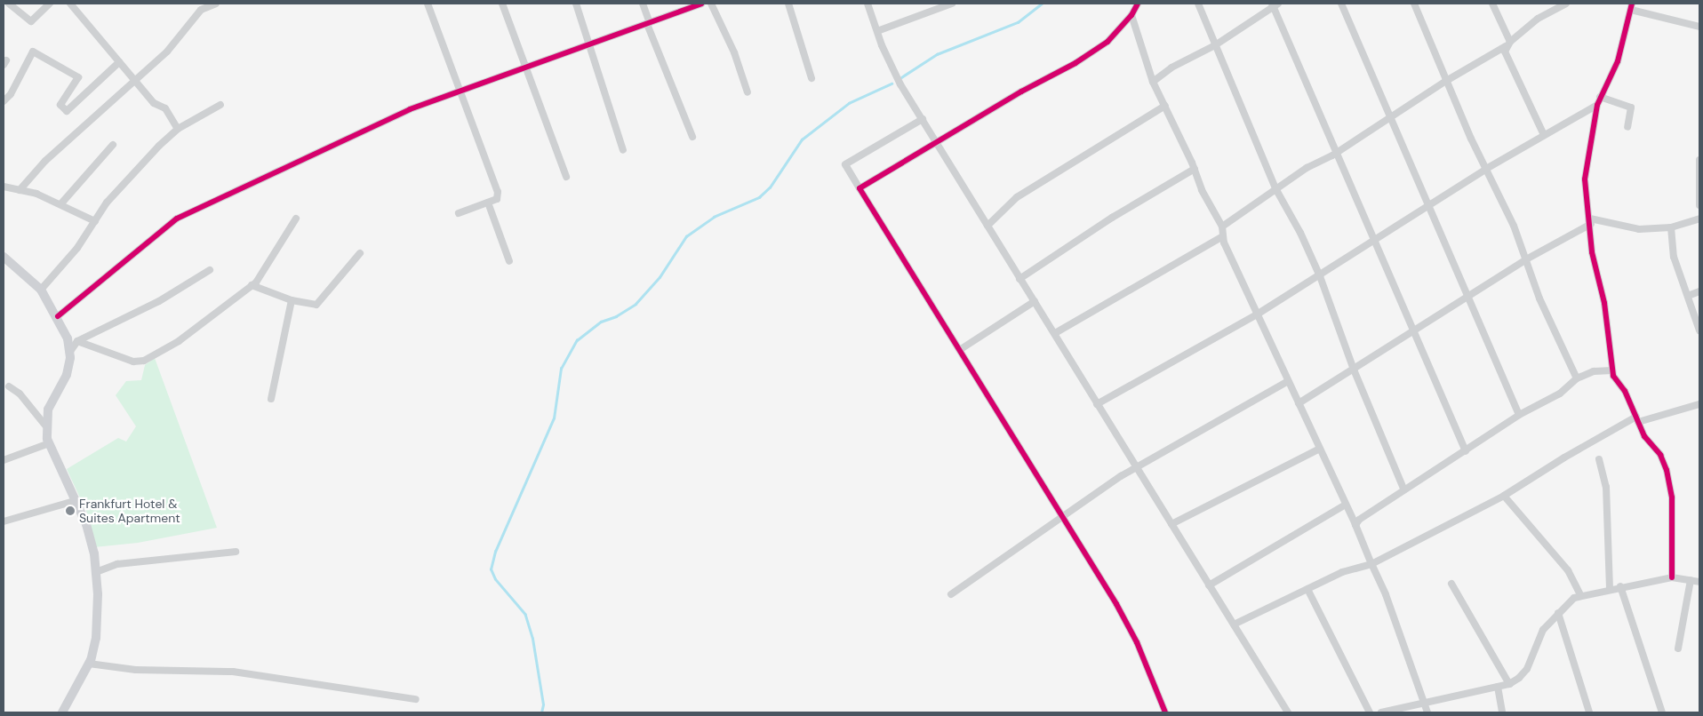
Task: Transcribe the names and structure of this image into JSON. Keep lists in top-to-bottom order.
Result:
{
  "places": ["Frankfurt Hotel & Suites Apartment"]
}
